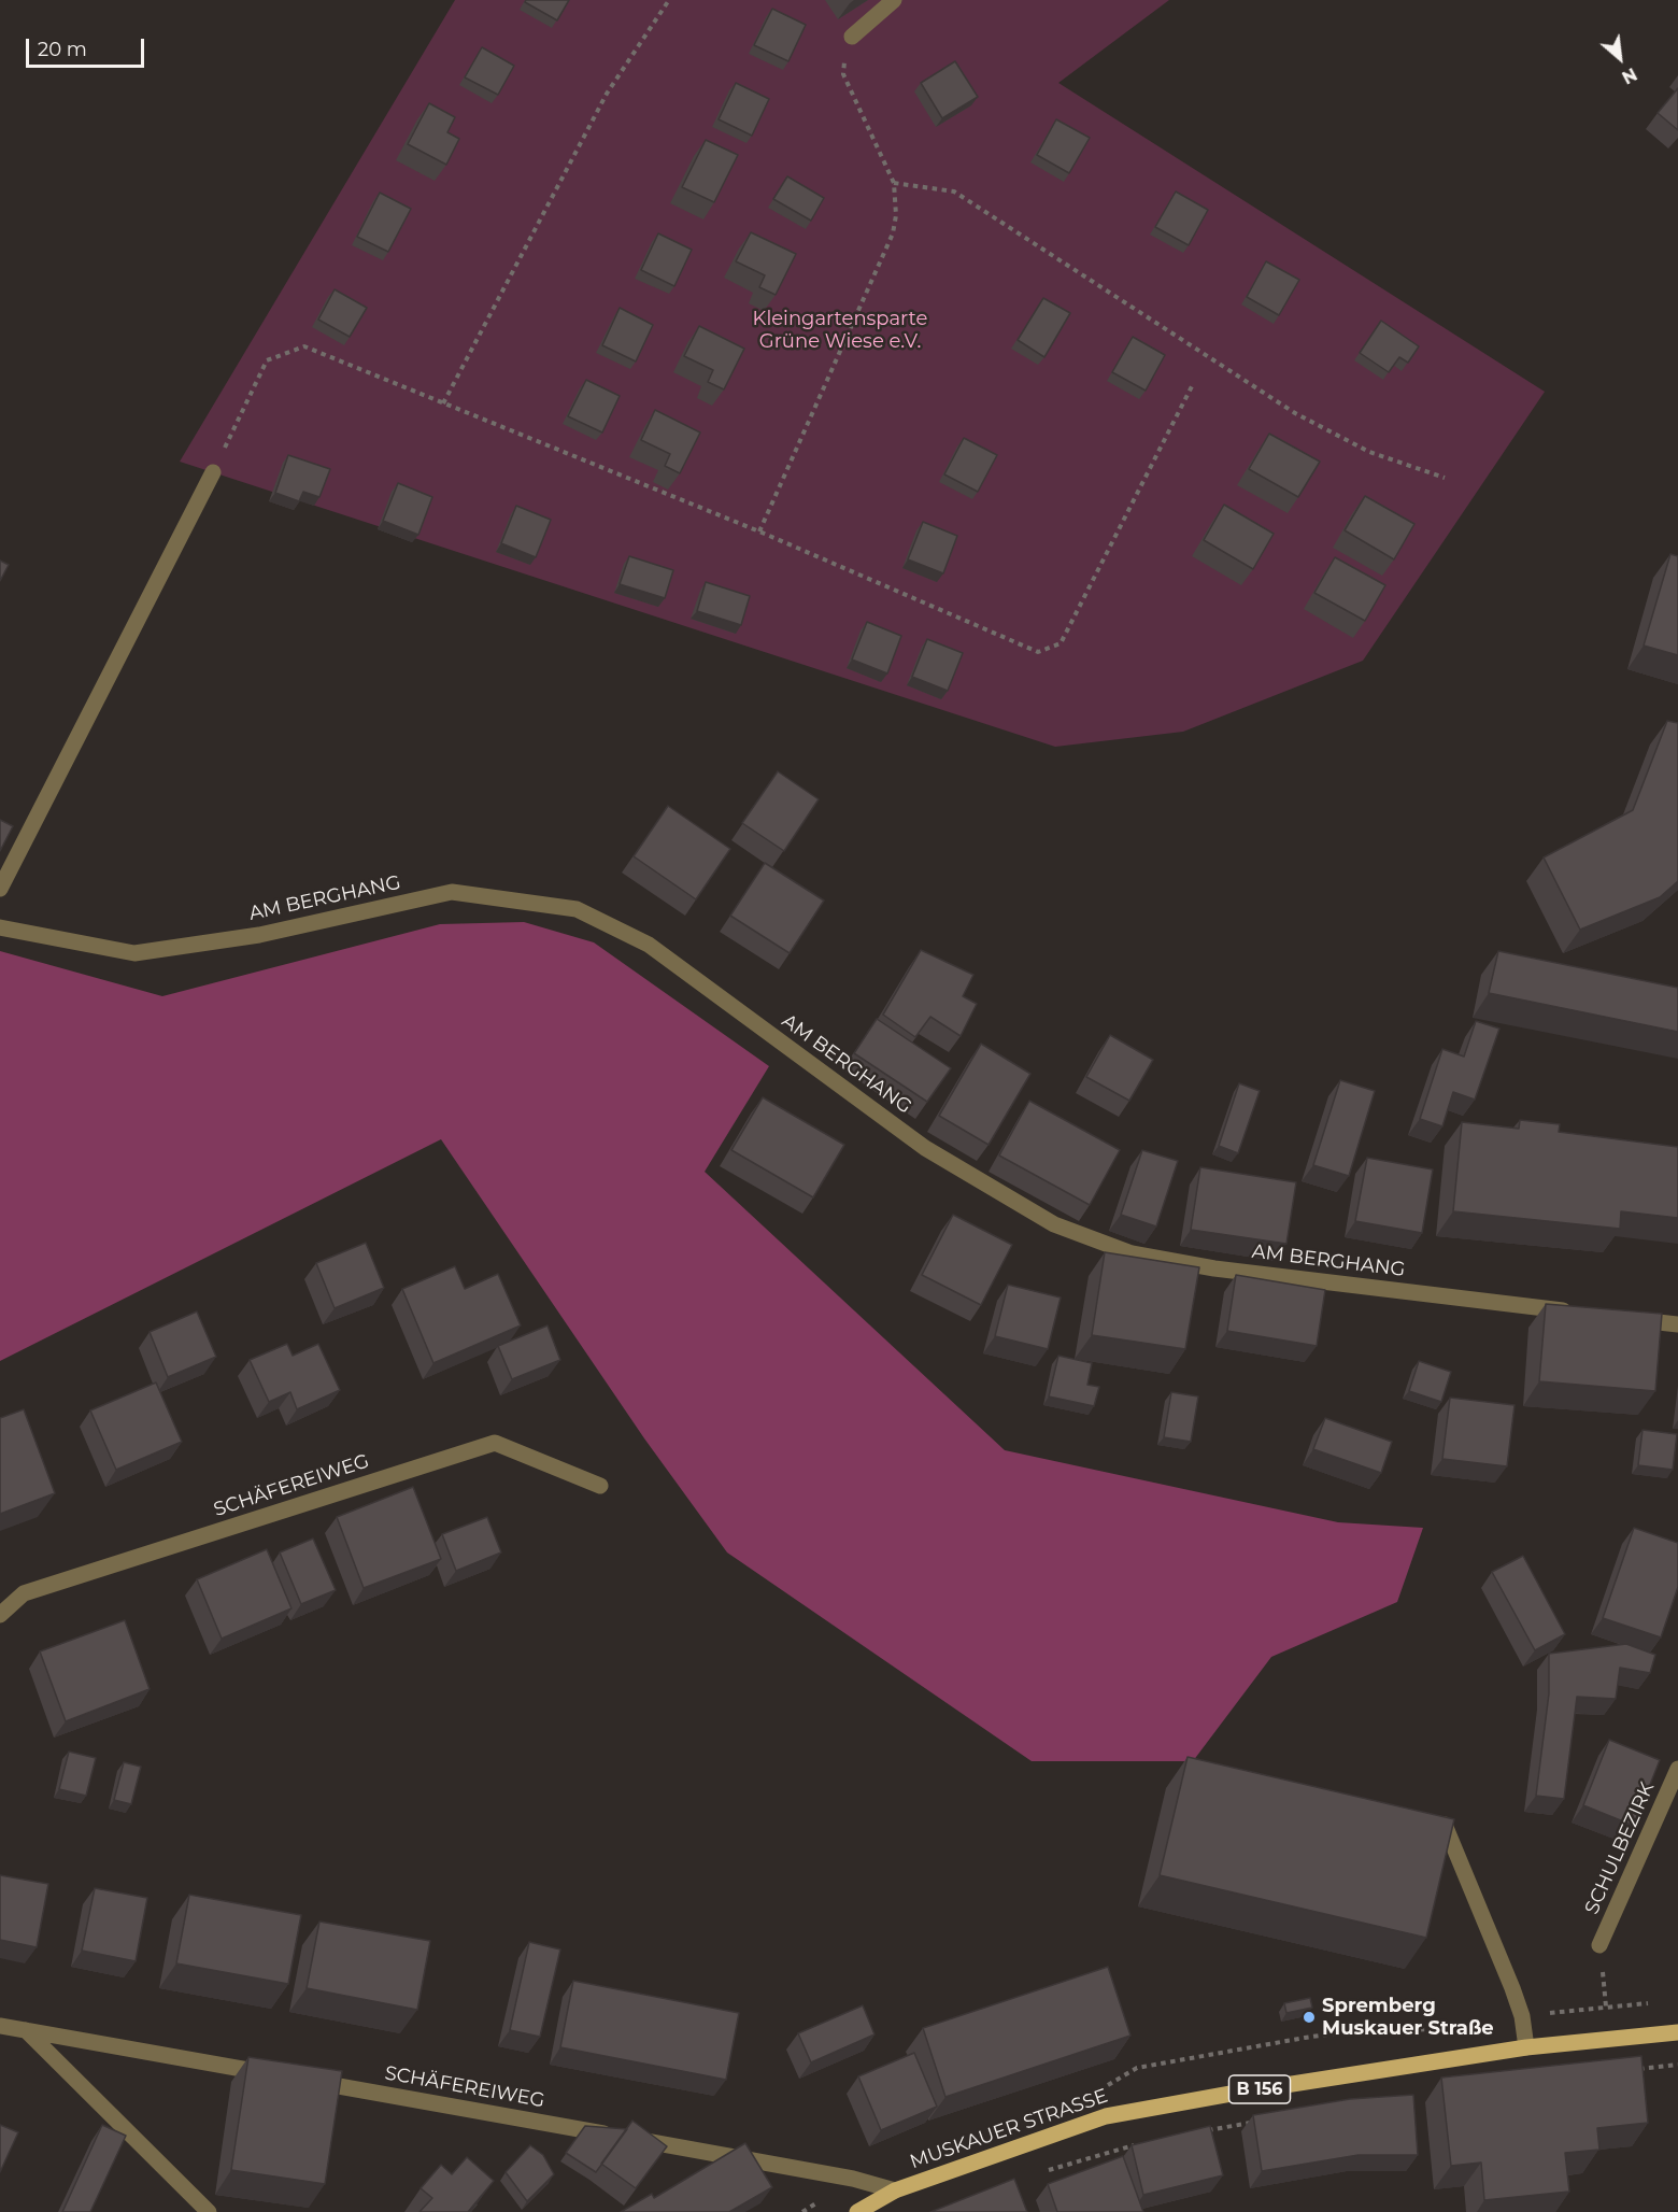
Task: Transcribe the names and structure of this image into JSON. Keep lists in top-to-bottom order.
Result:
{
  "streets": {
    "main road": ["B 156", "MUSKAUER STRASSE"],
    "street": ["AM BERGHANG", "SCHÄFEREIWEG", "SCHULBEZIRK"]
  },
  "crossings": [
    ["SCHÄFEREIWEG", "MUSKAUER STRASSE"]
  ],
  "parks": ["Kleingartensparte Grüne Wiese e.V."],
  "places": ["Spremberg Muskauer Straße"],
  "scale_bar": "20 m",
  "north": "bottom right"
}
